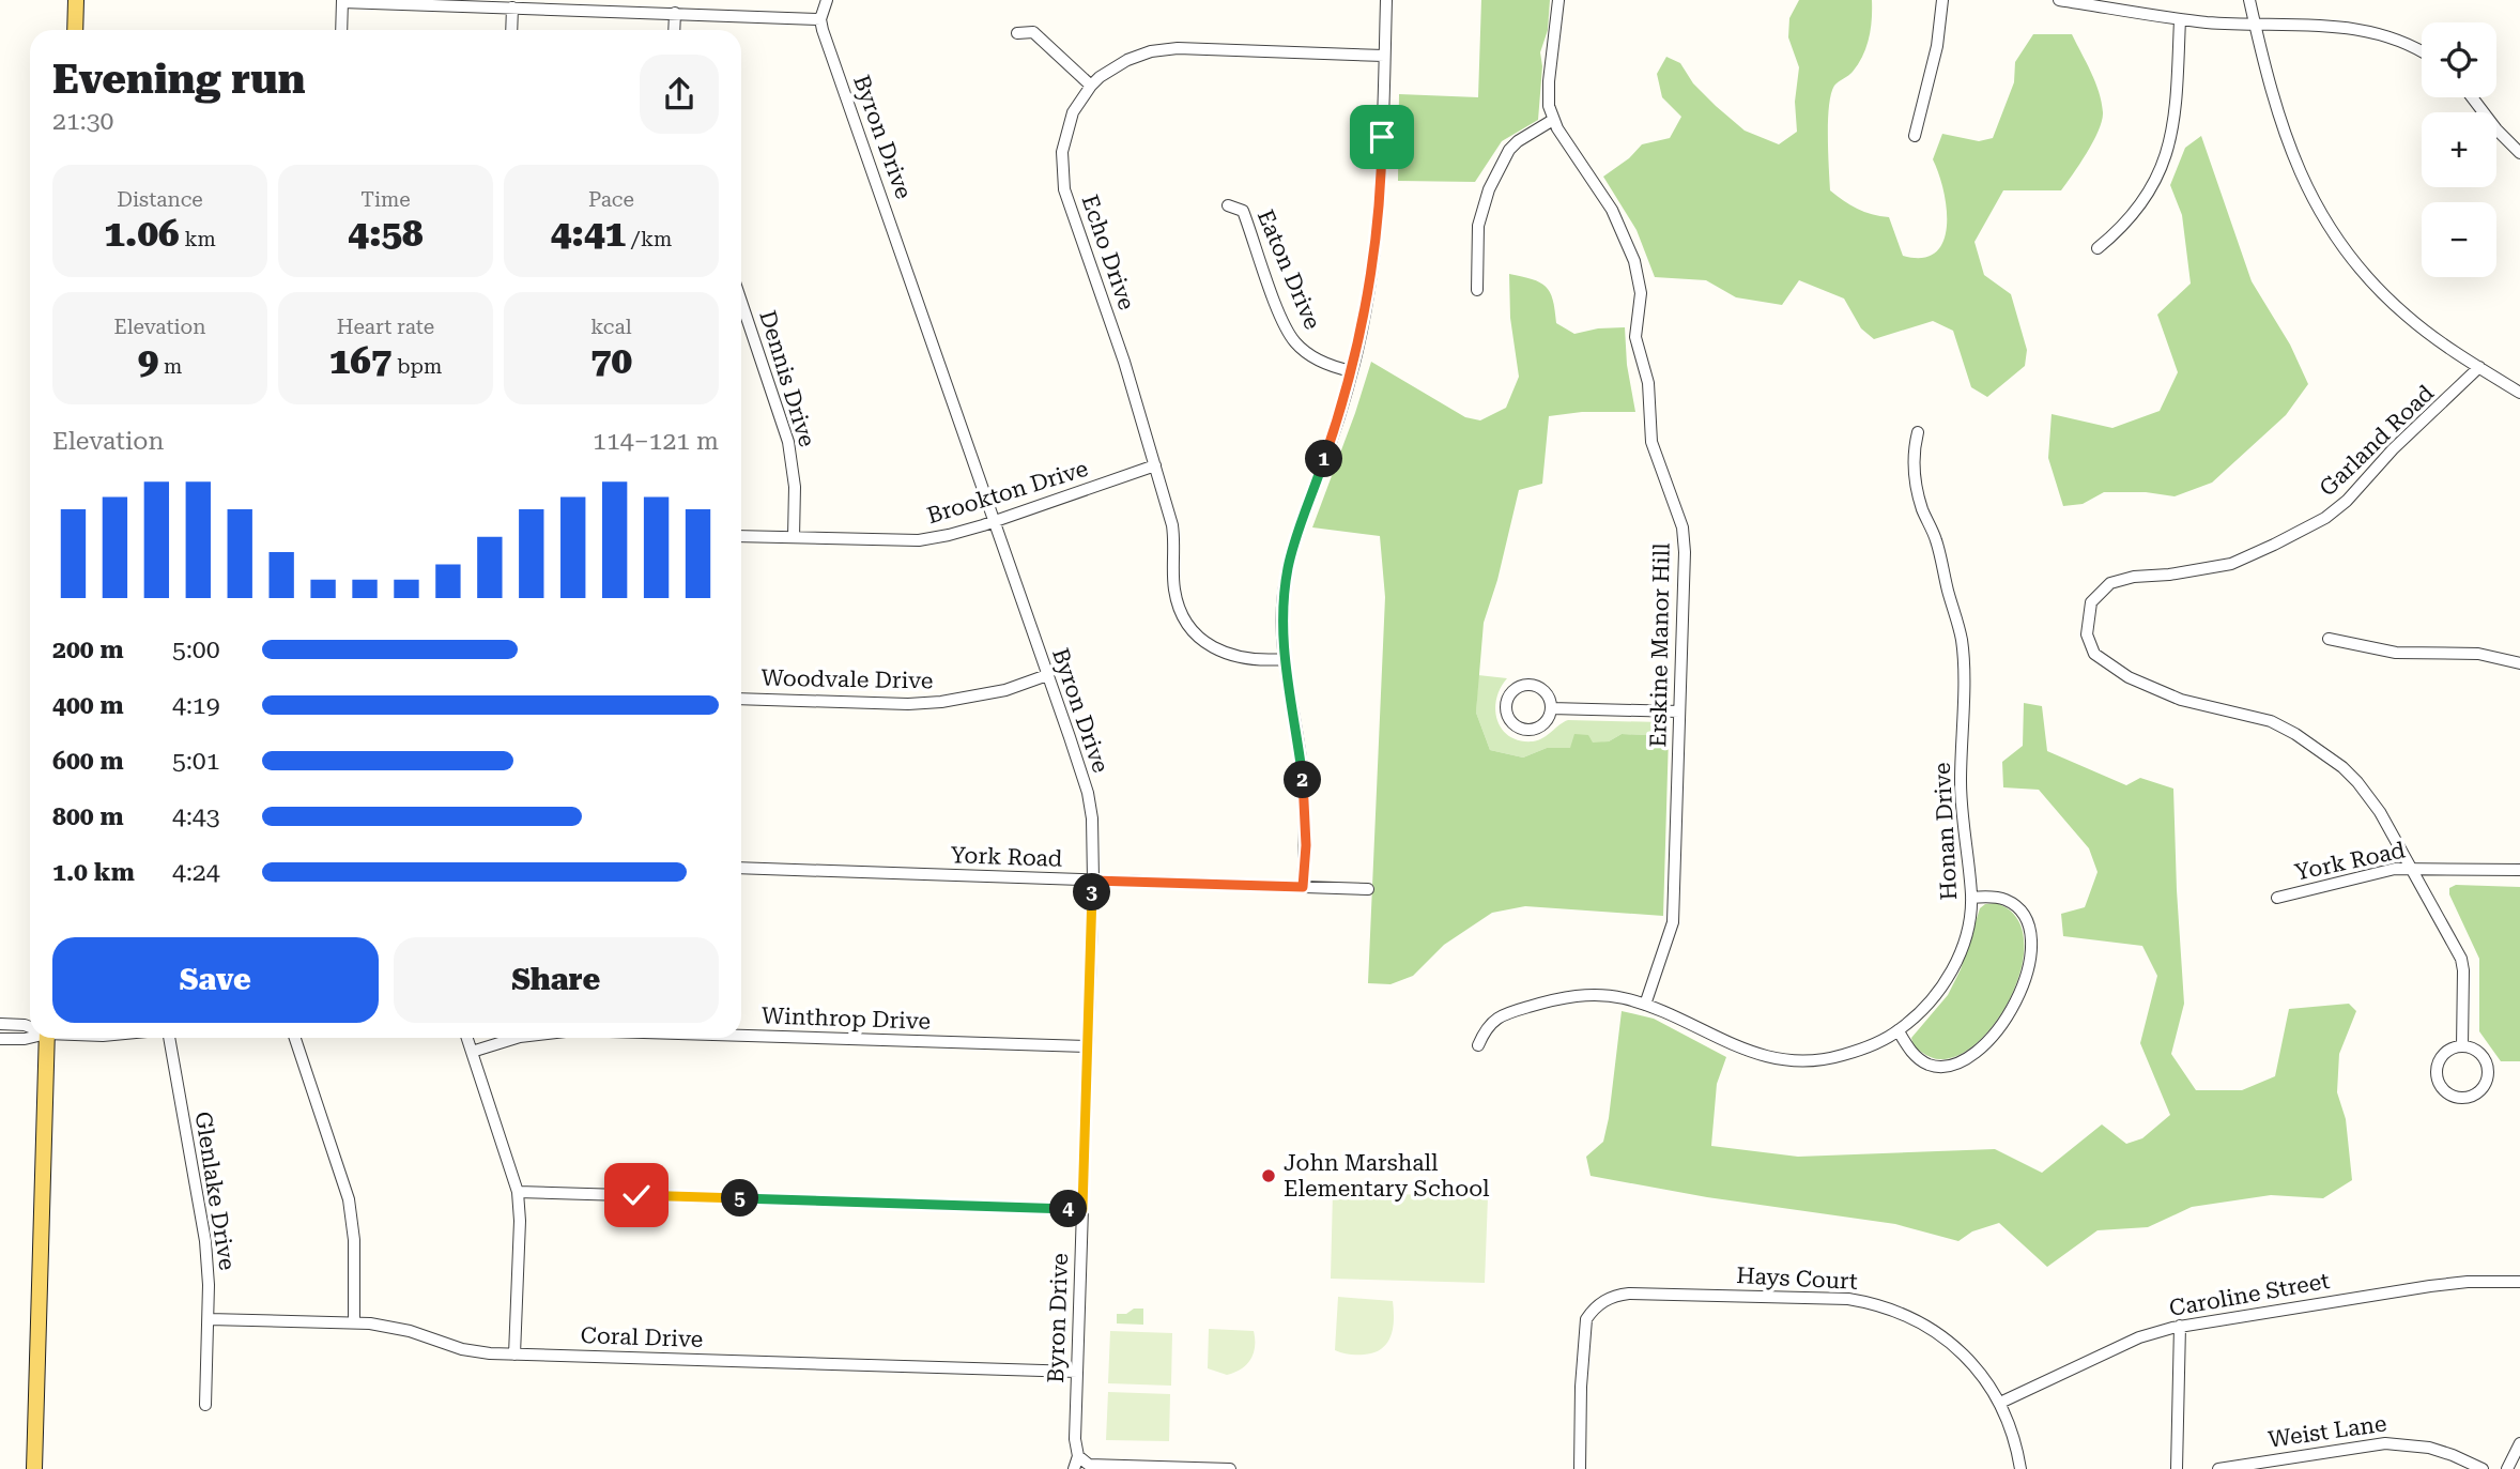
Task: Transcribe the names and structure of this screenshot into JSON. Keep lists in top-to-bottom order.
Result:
{
  "streets": {
    "street": [
      "Byron Drive",
      "Echo Drive",
      "Eaton Drive",
      "Dennis Drive",
      "Garland Road",
      "Brookton Drive",
      "Erskine Manor Hill",
      "Woodvale Drive",
      "Honan Drive",
      "York Road",
      "Winthrop Drive",
      "Glenlake Drive",
      "Hays Court",
      "Caroline Street",
      "Coral Drive",
      "Weist Lane"
    ]
  },
  "crossings": [
    ["Byron Drive", "Brookton Drive"],
    ["Byron Drive", "Woodvale Drive"],
    ["Byron Drive", "York Road"],
    ["Byron Drive", "Winthrop Drive"],
    ["Byron Drive", "Coral Drive"],
    ["Echo Drive", "Brookton Drive"],
    ["Dennis Drive", "Brookton Drive"],
    ["Garland Road", "York Road"],
    ["Erskine Manor Hill", "Honan Drive"],
    ["Glenlake Drive", "Coral Drive"],
    ["Hays Court", "Caroline Street"]
  ],
  "places": ["John Marshall Elementary School"],
  "page": {
    "map_buttons": ["+", "−"],
    "heading": ["Evening run", "21:30"],
    "stats": [
      ["Distance", "1.06 km"],
      ["Time", "4:58"],
      ["Pace", "4:41 /km"],
      ["Elevation", "9 m"],
      ["Heart rate", "167 bpm"],
      ["kcal", "70"]
    ],
    "chart": ["Elevation", "114–121 m"],
    "pins": [
      "1",
      "2",
      "3",
      "5",
      "4"
    ],
    "list": [
      {
        "name": "200 m",
        "note": "5:00"
      },
      {
        "name": "400 m",
        "note": "4:19"
      },
      {
        "name": "600 m",
        "note": "5:01"
      },
      {
        "name": "800 m",
        "note": "4:43"
      },
      {
        "name": "1.0 km",
        "note": "4:24"
      }
    ],
    "buttons": ["Save", "Share"]
  }
}
